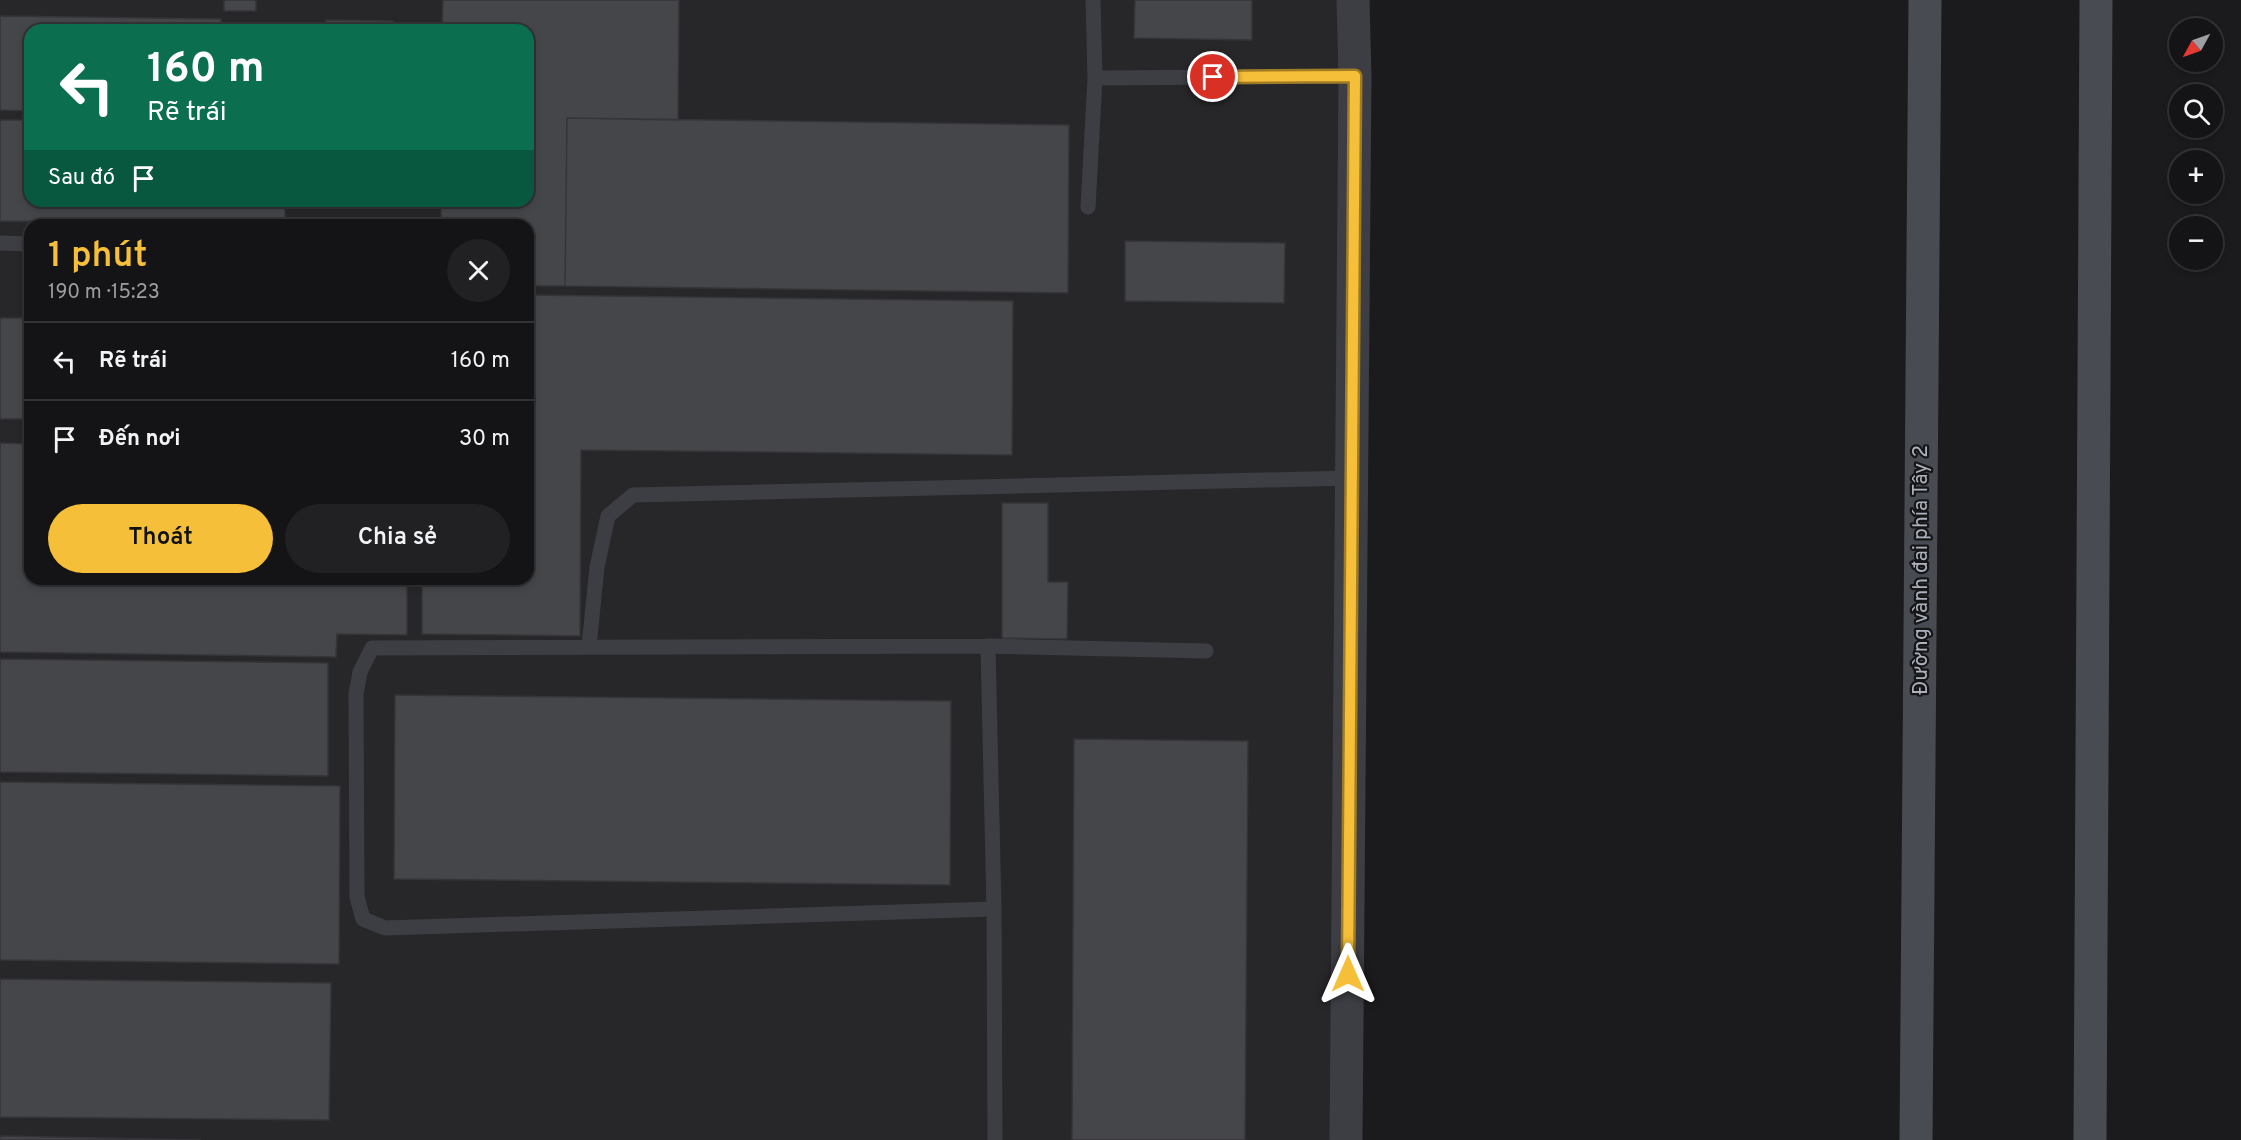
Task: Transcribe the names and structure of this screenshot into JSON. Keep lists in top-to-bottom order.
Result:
{
  "streets": {
    "main road": ["Đường vành đai phía Tây 2"]
  },
  "north": "bottom left",
  "page": {
    "map_buttons": ["+", "−"],
    "turn": ["160 m", "Rẽ trái"],
    "then": "Sau đó",
    "heading": ["1 phút", "190 m · 15:23"],
    "list": [
      {
        "name": "Rẽ trái",
        "value": "160 m"
      },
      {
        "name": "Đến nơi",
        "value": "30 m"
      }
    ],
    "buttons": ["Thoát", "Chia sẻ"]
  }
}
